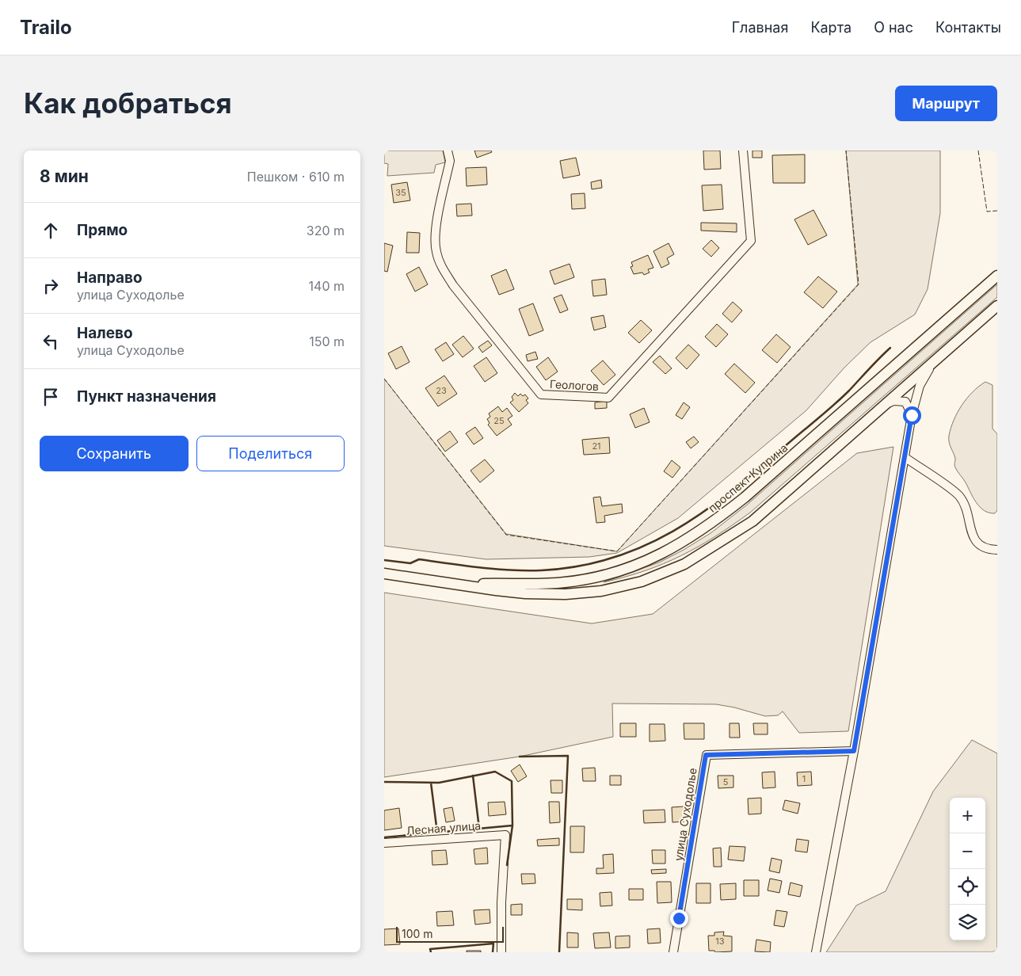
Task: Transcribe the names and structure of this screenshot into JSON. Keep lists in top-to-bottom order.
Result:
{
  "streets": {
    "main road": ["проспект Куприна"],
    "street": ["Геологов", "улица Суходолье", "Лесная улица"]
  },
  "house_numbers": [
    "35",
    "23",
    "25",
    "21",
    "1",
    "5",
    "13"
  ],
  "scale_bar": "100 m",
  "page": {
    "header": "Trailo",
    "nav": [
      "Главная",
      "Карта",
      "О нас",
      "Контакты"
    ],
    "buttons": [
      "Маршрут",
      ["Сохранить", "Поделиться"]
    ],
    "title": "Как добраться",
    "heading": ["8 мин", "Пешком · 610 m"],
    "list": [
      ["Прямо", "320 m"],
      ["Направо", "улица Суходолье", "140 m"],
      ["Налево", "улица Суходолье", "150 m"],
      "Пункт назначения"
    ],
    "map_buttons": ["+", "−"],
    "scale": "100 m"
  }
}
